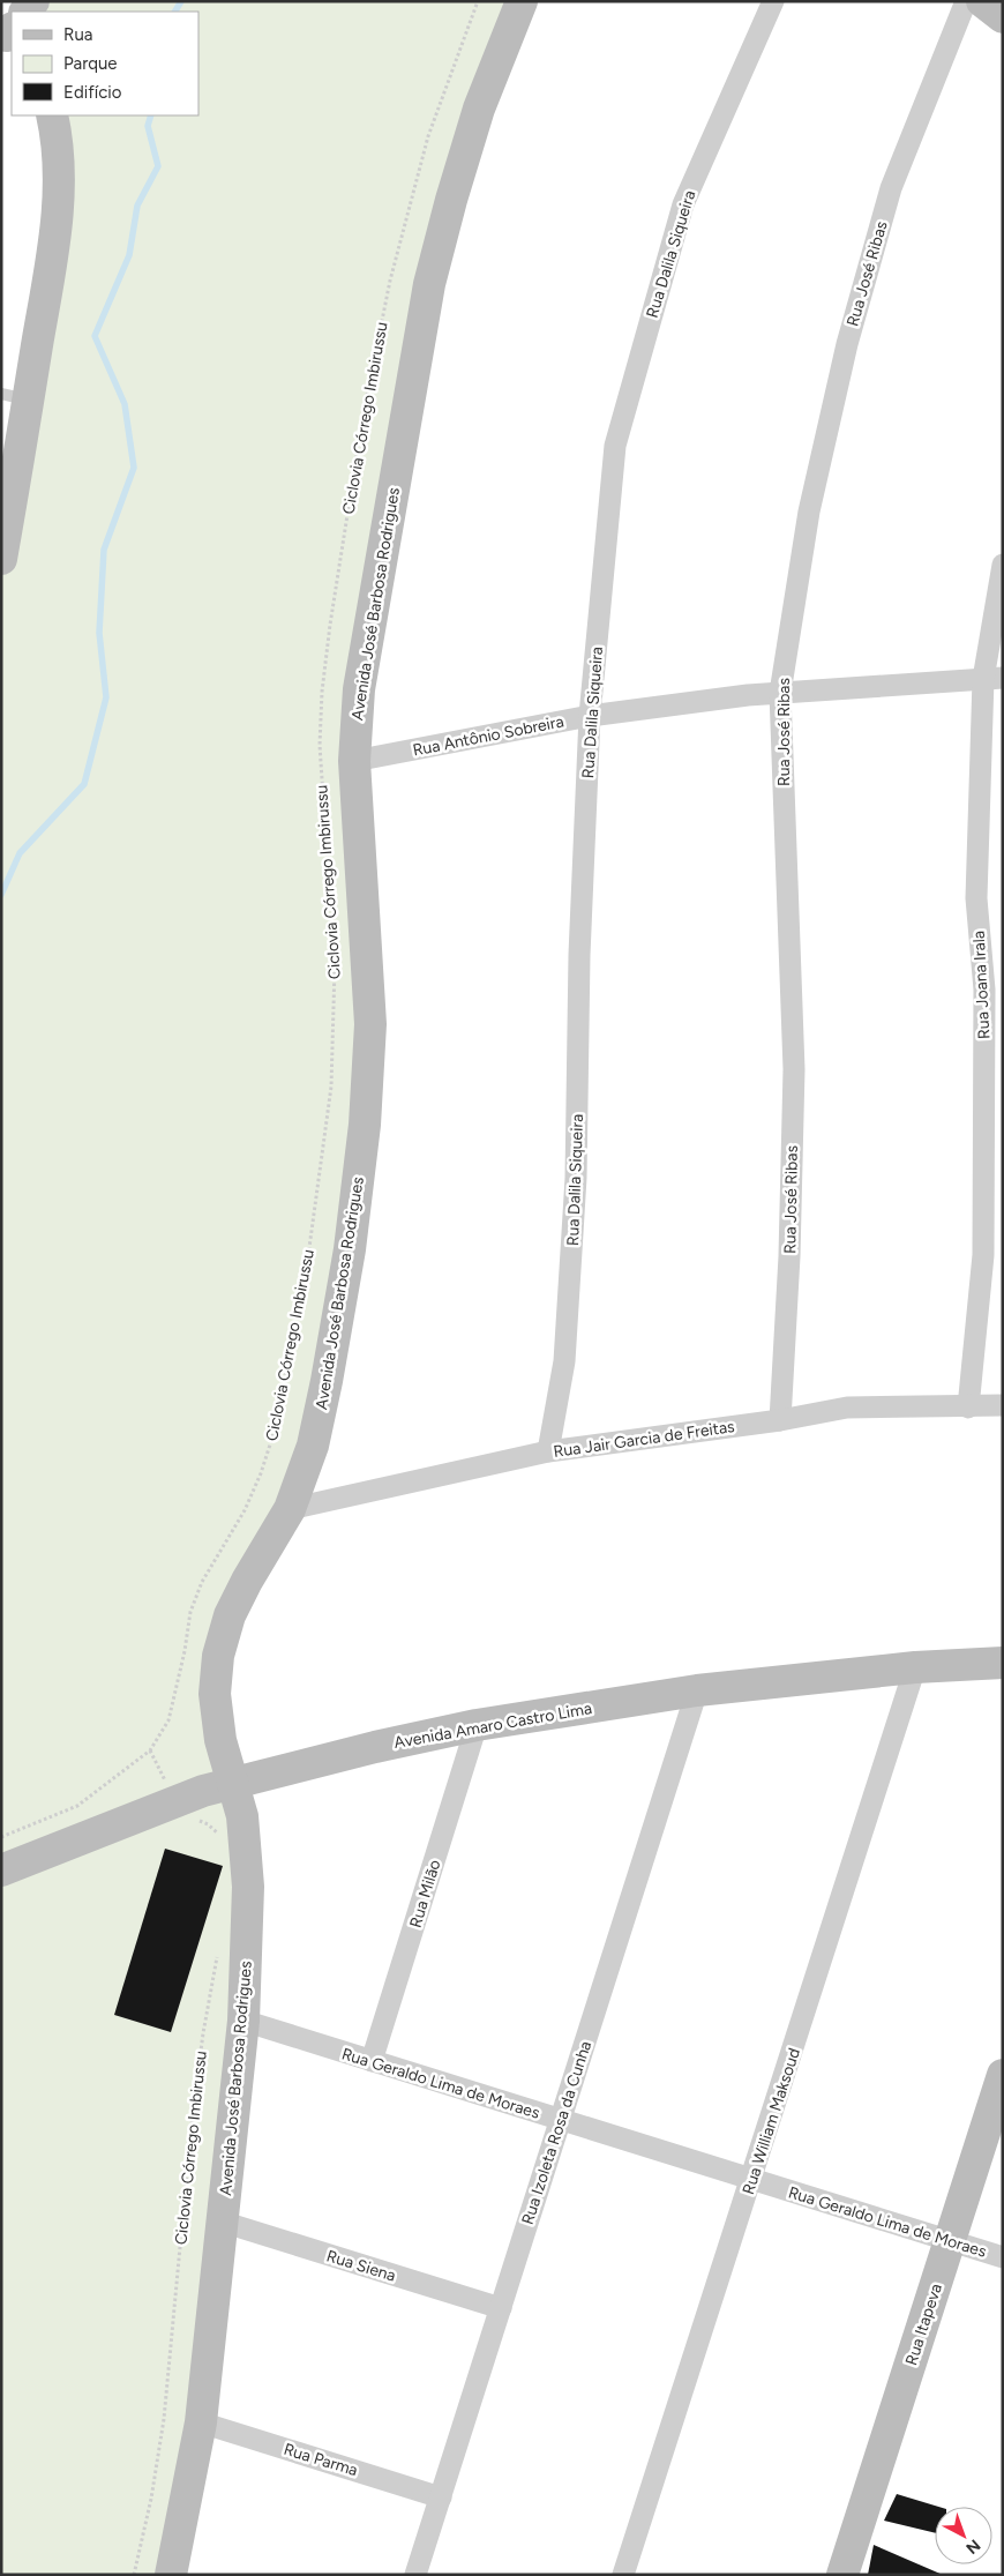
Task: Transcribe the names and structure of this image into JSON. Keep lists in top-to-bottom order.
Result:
{
  "streets": {
    "street": [
      "Rua Dalila Siqueira",
      "Rua José Ribas",
      "Avenida José Barbosa Rodrigues",
      "Rua Antônio Sobreira",
      "Rua Joana Irala",
      "Rua Jair Garcia de Freitas",
      "Avenida Amaro Castro Lima",
      "Rua Milão",
      "Rua Geraldo Lima de Moraes",
      "Rua William Maksoud",
      "Rua Izoleta Rosa da Cunha",
      "Rua Siena",
      "Rua Itapeva",
      "Rua Parma"
    ],
    "path": ["Ciclovia Córrego Imbirussu"]
  },
  "crossings": [
    ["Rua Dalila Siqueira", "Rua Antônio Sobreira"],
    ["Rua Dalila Siqueira", "Rua Jair Garcia de Freitas"],
    ["Rua José Ribas", "Rua Antônio Sobreira"],
    ["Rua José Ribas", "Rua Jair Garcia de Freitas"],
    ["Avenida José Barbosa Rodrigues", "Rua Antônio Sobreira"],
    ["Avenida José Barbosa Rodrigues", "Rua Jair Garcia de Freitas"],
    ["Avenida José Barbosa Rodrigues", "Avenida Amaro Castro Lima"],
    ["Avenida José Barbosa Rodrigues", "Rua Geraldo Lima de Moraes"],
    ["Avenida José Barbosa Rodrigues", "Rua Siena"],
    ["Avenida José Barbosa Rodrigues", "Rua Parma"],
    ["Rua Antônio Sobreira", "Rua Joana Irala"],
    ["Rua Joana Irala", "Rua Jair Garcia de Freitas"],
    ["Avenida Amaro Castro Lima", "Rua Milão"],
    ["Avenida Amaro Castro Lima", "Rua William Maksoud"],
    ["Avenida Amaro Castro Lima", "Rua Izoleta Rosa da Cunha"],
    ["Rua Milão", "Rua Geraldo Lima de Moraes"],
    ["Rua Geraldo Lima de Moraes", "Rua William Maksoud"],
    ["Rua Geraldo Lima de Moraes", "Rua Izoleta Rosa da Cunha"],
    ["Rua Geraldo Lima de Moraes", "Rua Itapeva"],
    ["Rua Izoleta Rosa da Cunha", "Rua Siena"],
    ["Rua Izoleta Rosa da Cunha", "Rua Parma"]
  ],
  "legend": ["Rua", "Parque", "Edifício"],
  "north": "bottom right"
}
